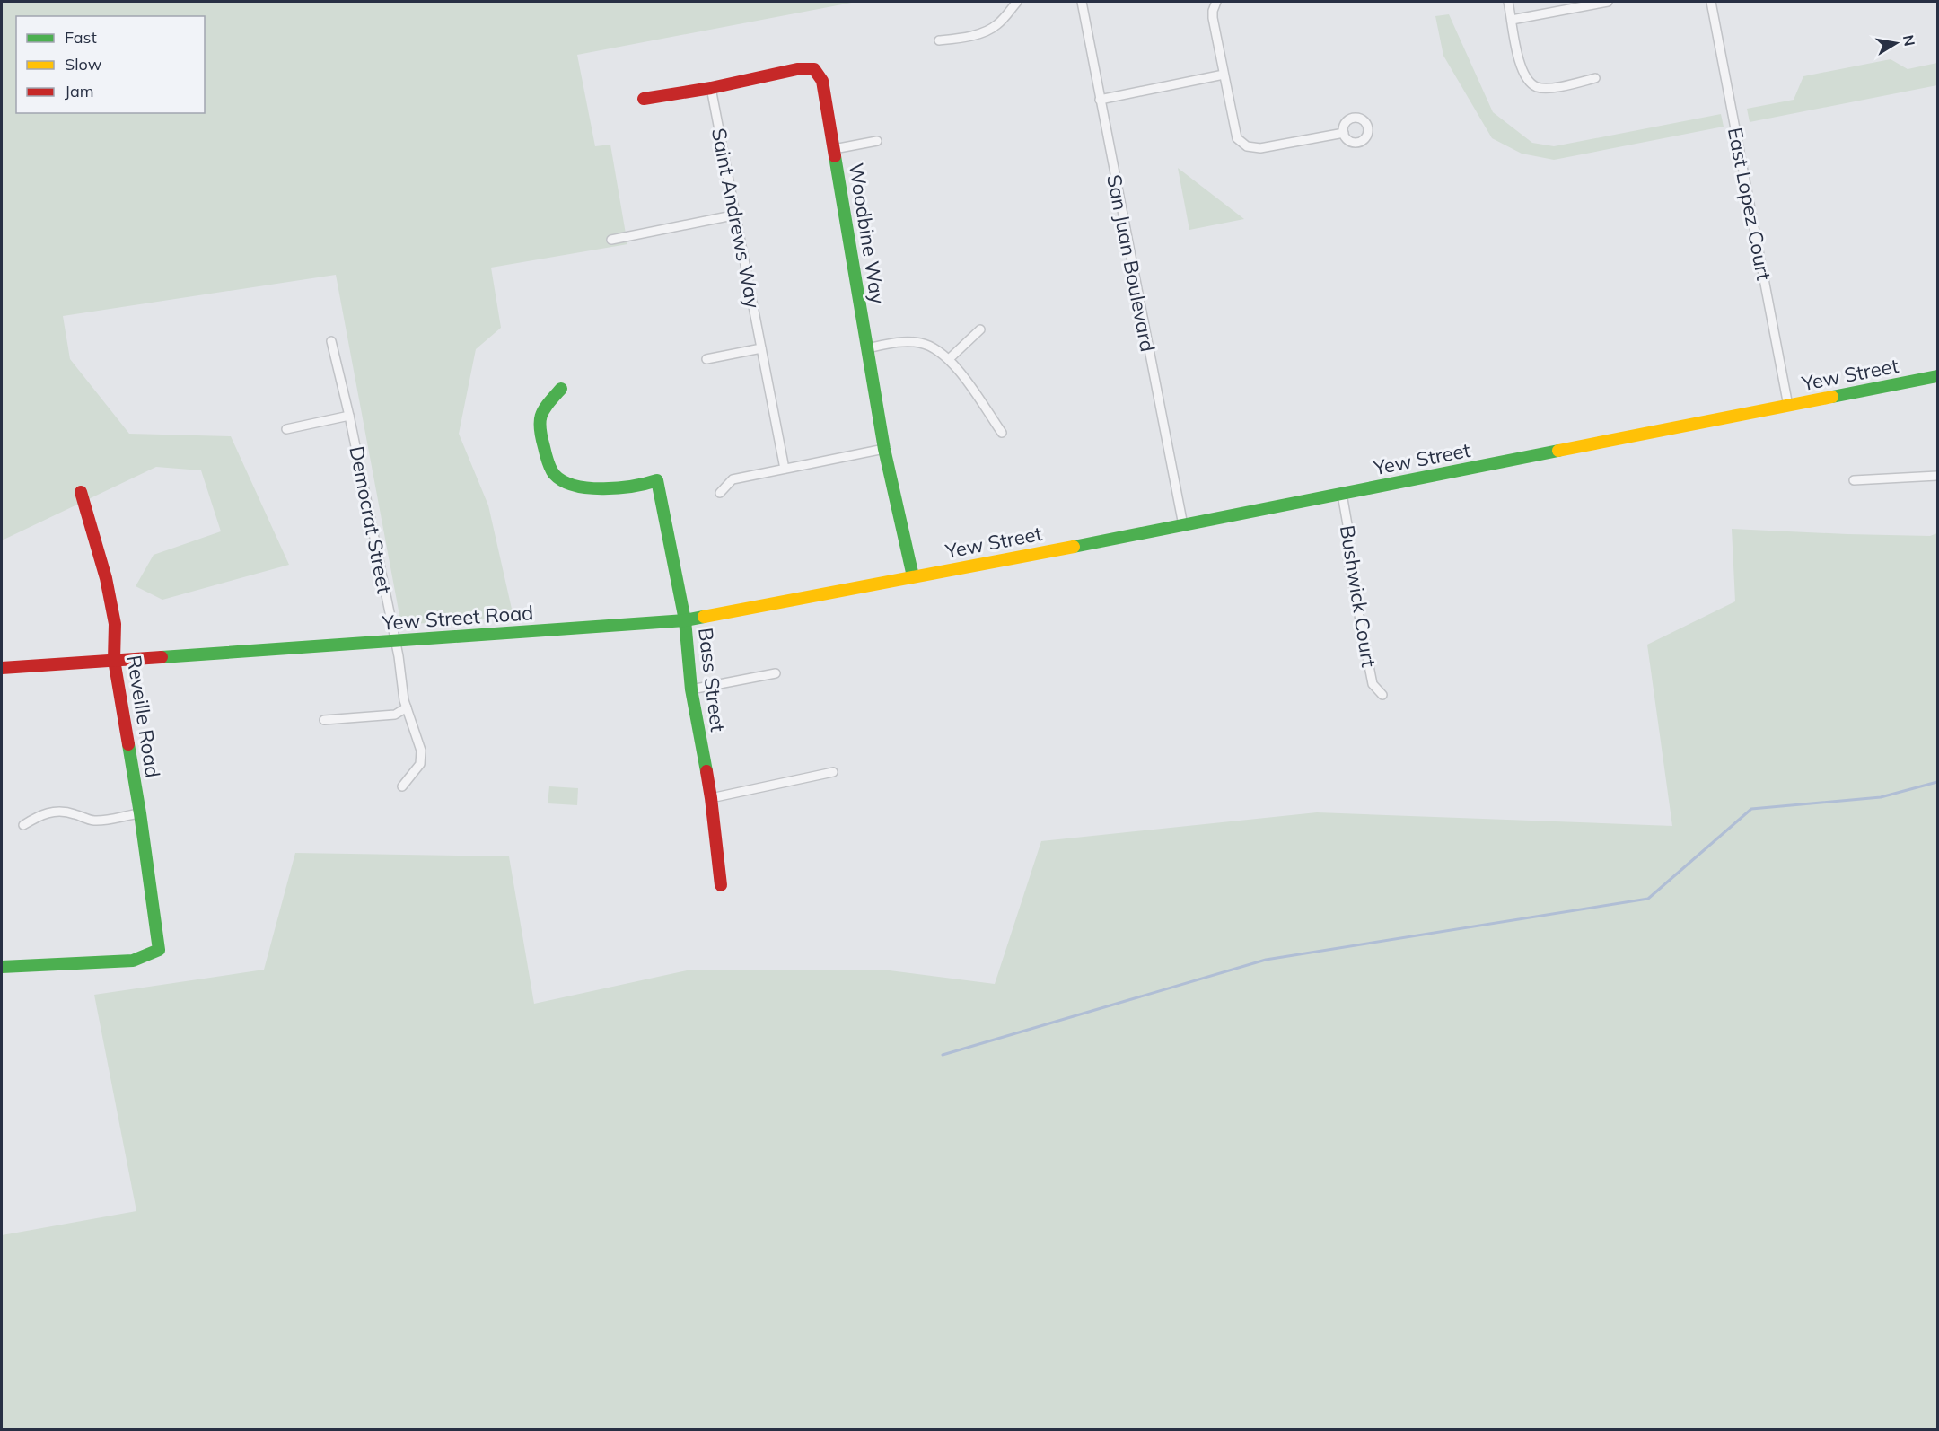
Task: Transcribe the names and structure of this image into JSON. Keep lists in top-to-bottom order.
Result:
{
  "streets": {
    "street": [
      "East Lopez Court",
      "Saint Andrews Way",
      "Woodbine Way",
      "San Juan Boulevard",
      "Yew Street",
      "Democrat Street",
      "Bushwick Court",
      "Yew Street Road",
      "Bass Street",
      "Reveille Road"
    ]
  },
  "crossings": [
    ["East Lopez Court", "Yew Street"],
    ["Saint Andrews Way", "Woodbine Way"],
    ["Woodbine Way", "Yew Street"],
    ["Woodbine Way", "Yew Street Road"],
    ["San Juan Boulevard", "Yew Street"],
    ["Yew Street", "Bushwick Court"],
    ["Yew Street", "Yew Street Road"],
    ["Democrat Street", "Yew Street Road"],
    ["Yew Street Road", "Bass Street"],
    ["Yew Street Road", "Reveille Road"]
  ],
  "legend": ["Fast", "Slow", "Jam"],
  "north": "right"
}
